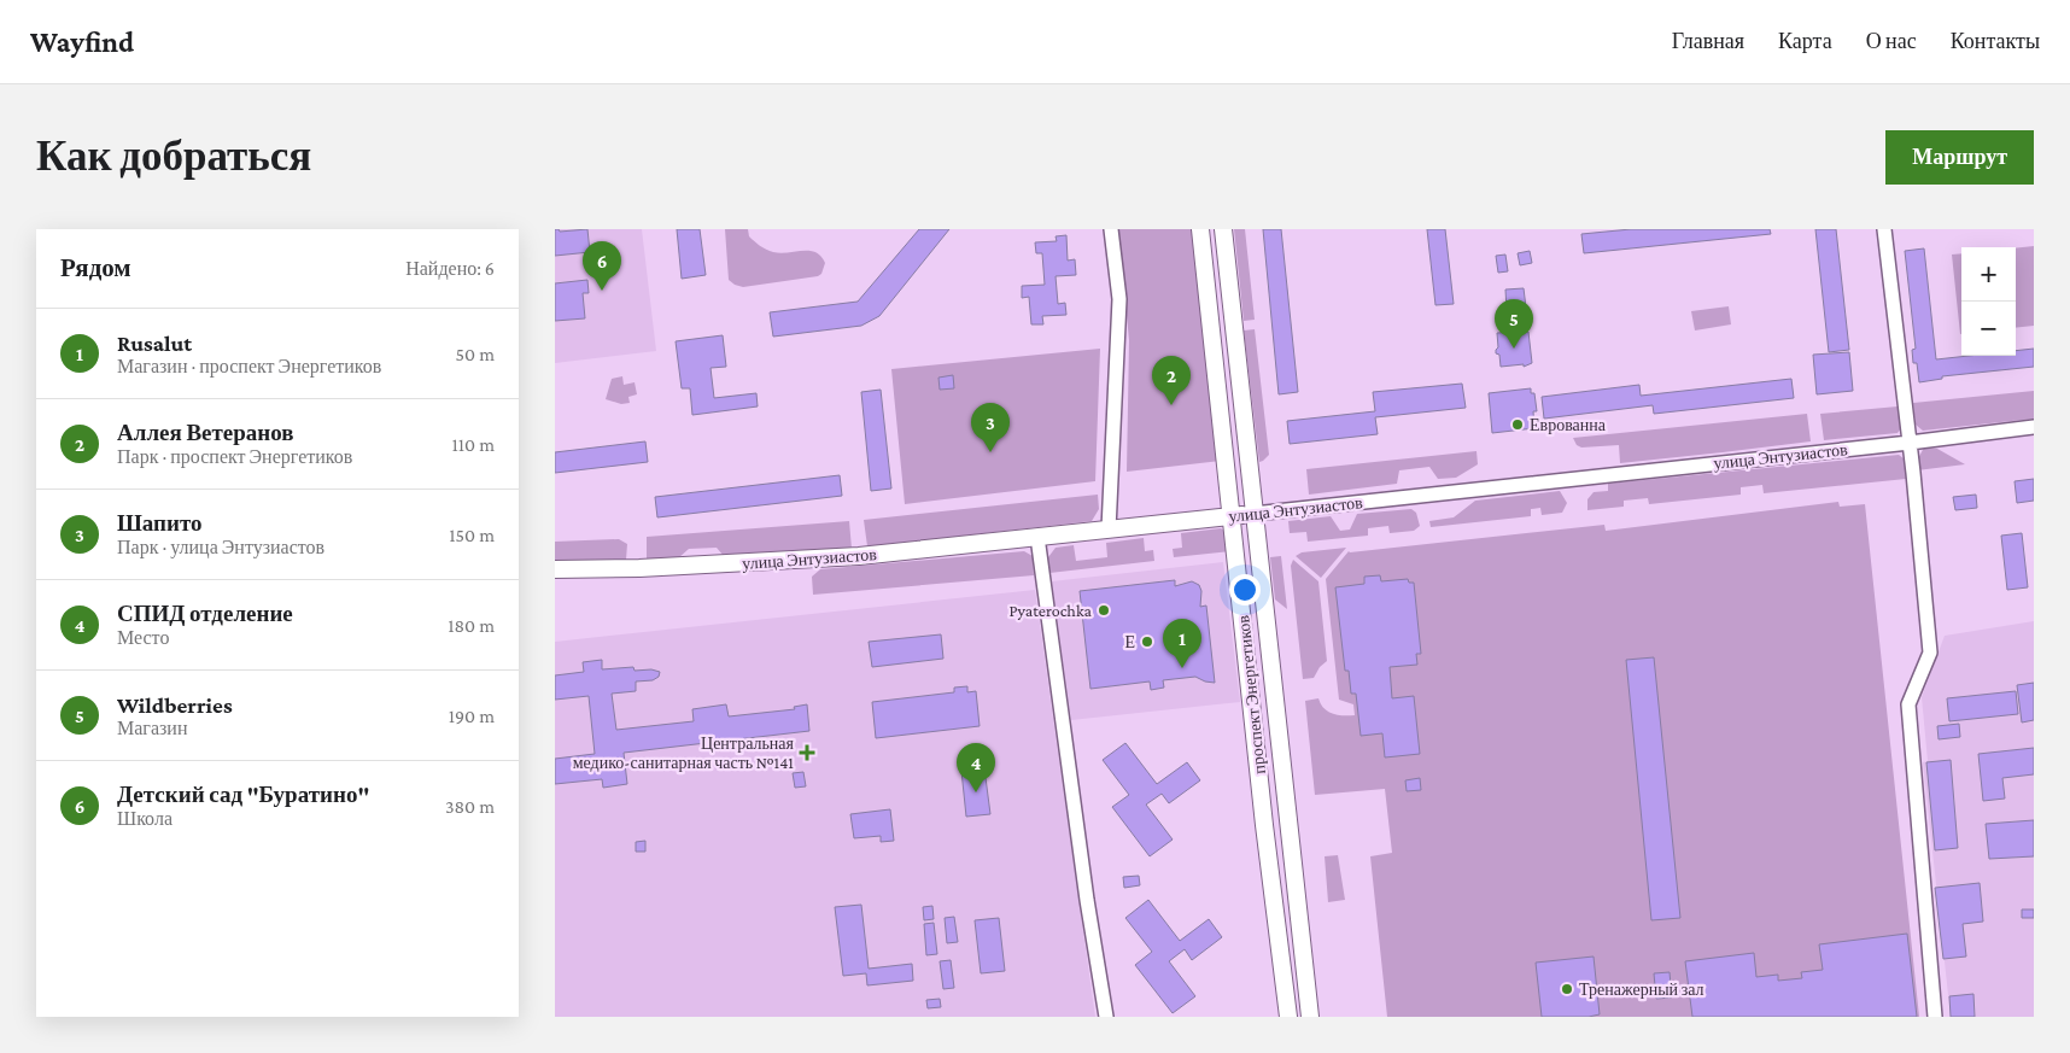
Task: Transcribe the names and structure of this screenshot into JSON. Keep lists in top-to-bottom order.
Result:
{
  "streets": {
    "main road": ["улица Энтузиастов", "проспект Энергетиков"]
  },
  "crossings": [
    ["улица Энтузиастов", "проспект Энергетиков"]
  ],
  "places": {
    "other": [
      "Еврованна",
      "Pyaterochka",
      "Е",
      "Тренажерный зал"
    ],
    "health": ["Центральная медико-санитарная часть №141"]
  },
  "page": {
    "header": "Wayfind",
    "nav": [
      "Главная",
      "Карта",
      "О нас",
      "Контакты"
    ],
    "buttons": "Маршрут",
    "title": "Как добраться",
    "heading": ["Рядом", "Найдено: 6"],
    "pins": [
      "6",
      "5",
      "2",
      "3",
      "1",
      "4"
    ],
    "map_buttons": ["+", "−"],
    "list": [
      {
        "mark": "1",
        "name": "Rusalut",
        "note": "Магазин · проспект Энергетиков",
        "value": "50 m"
      },
      {
        "mark": "2",
        "name": "Аллея Ветеранов",
        "note": "Парк · проспект Энергетиков",
        "value": "110 m"
      },
      {
        "mark": "3",
        "name": "Шапито",
        "note": "Парк · улица Энтузиастов",
        "value": "150 m"
      },
      {
        "mark": "4",
        "name": "СПИД отделение",
        "note": "Место",
        "value": "180 m"
      },
      {
        "mark": "5",
        "name": "Wildberries",
        "note": "Магазин",
        "value": "190 m"
      },
      {
        "mark": "6",
        "name": "Детский сад \"Буратино\"",
        "note": "Школа",
        "value": "380 m"
      }
    ]
  }
}
